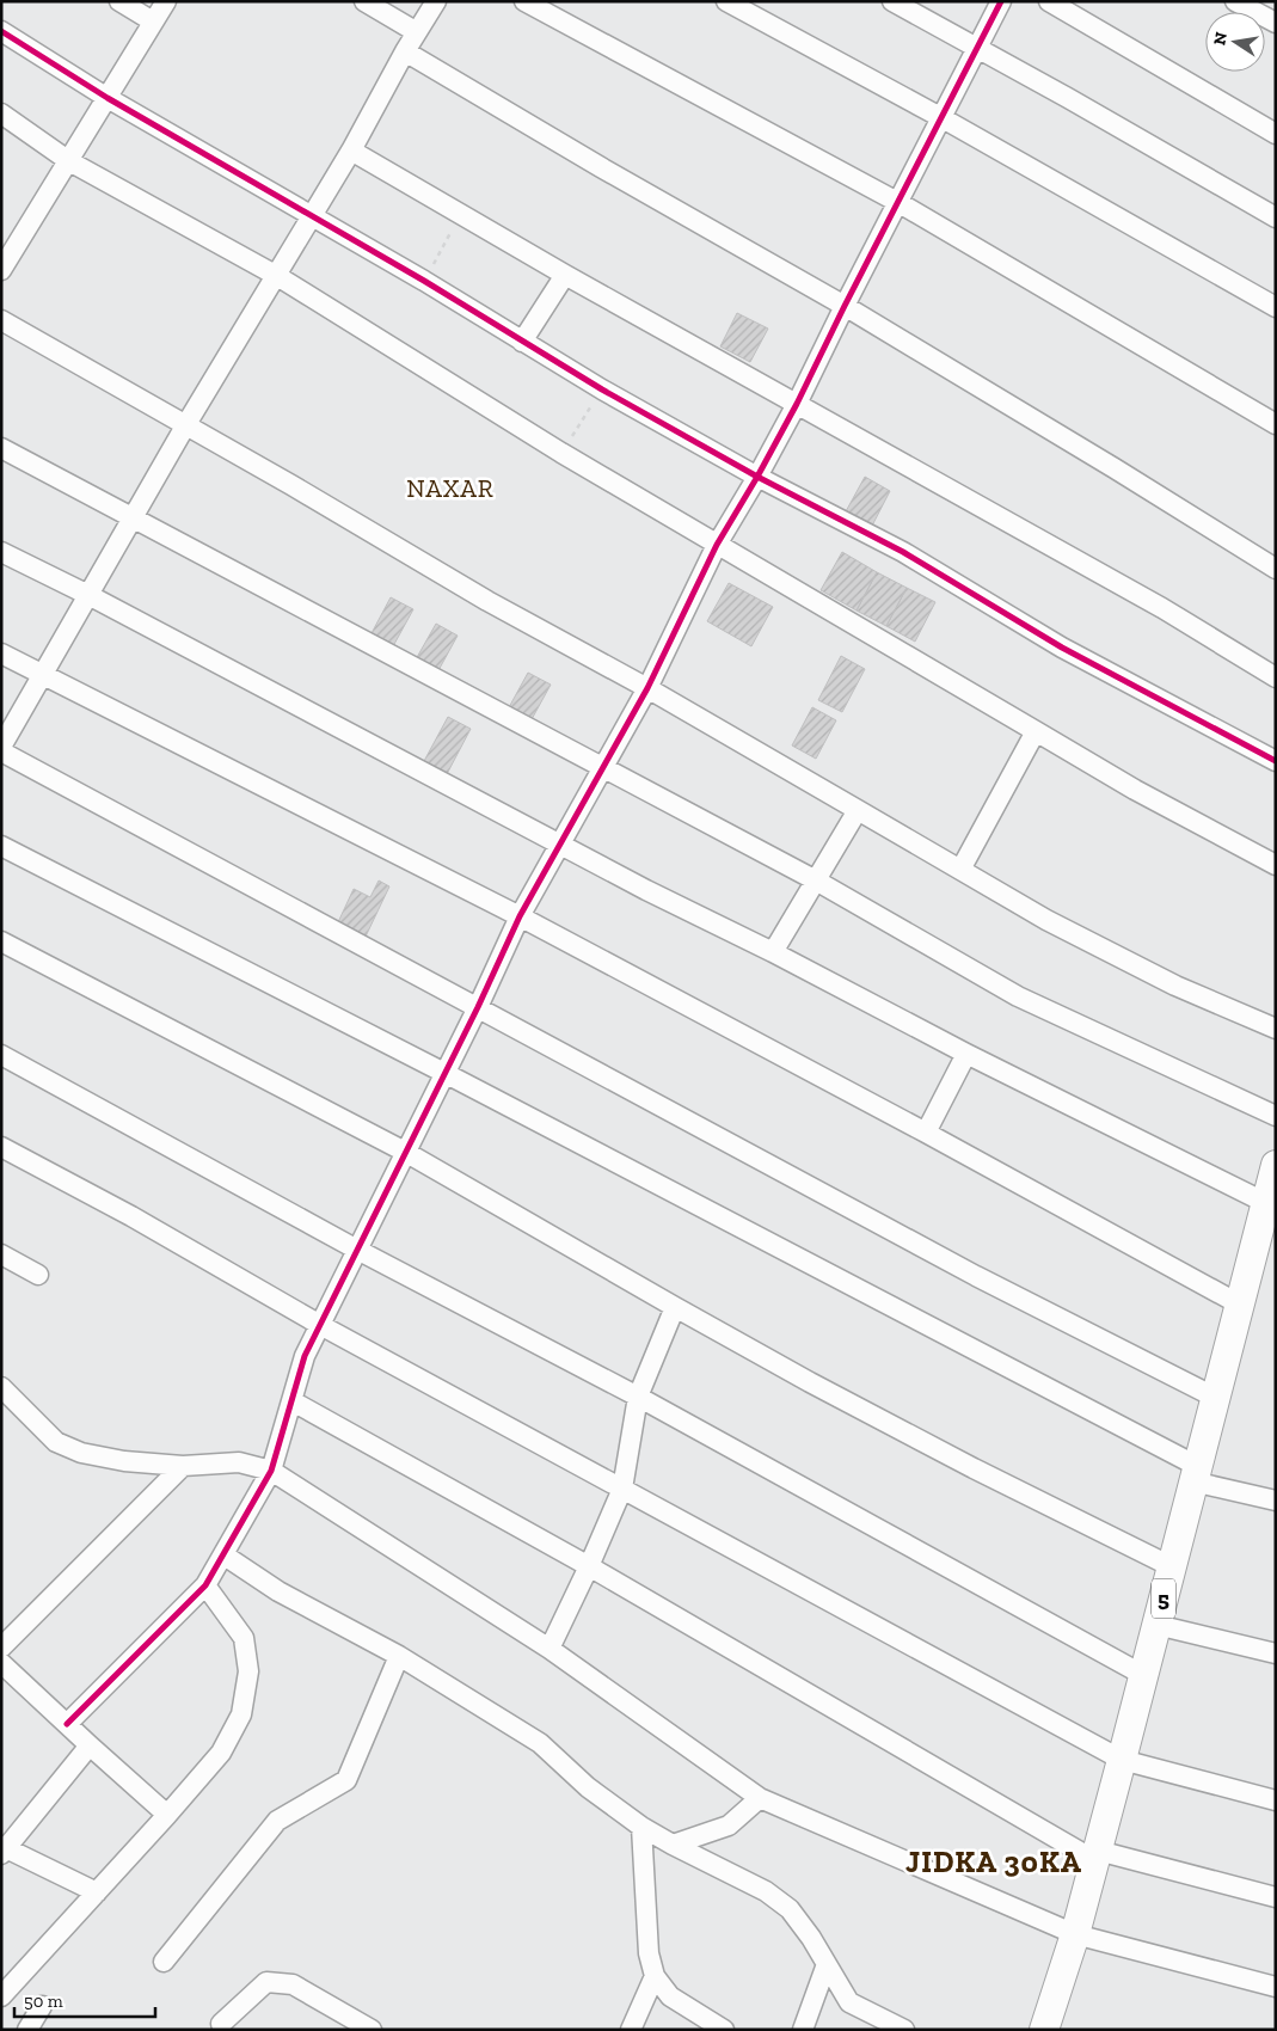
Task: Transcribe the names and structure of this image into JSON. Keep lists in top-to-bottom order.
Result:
{
  "streets": {
    "highway": ["5"]
  },
  "districts": ["NAXAR", "JIDKA 30KA"],
  "scale_bar": "50 m",
  "north": "left"
}
